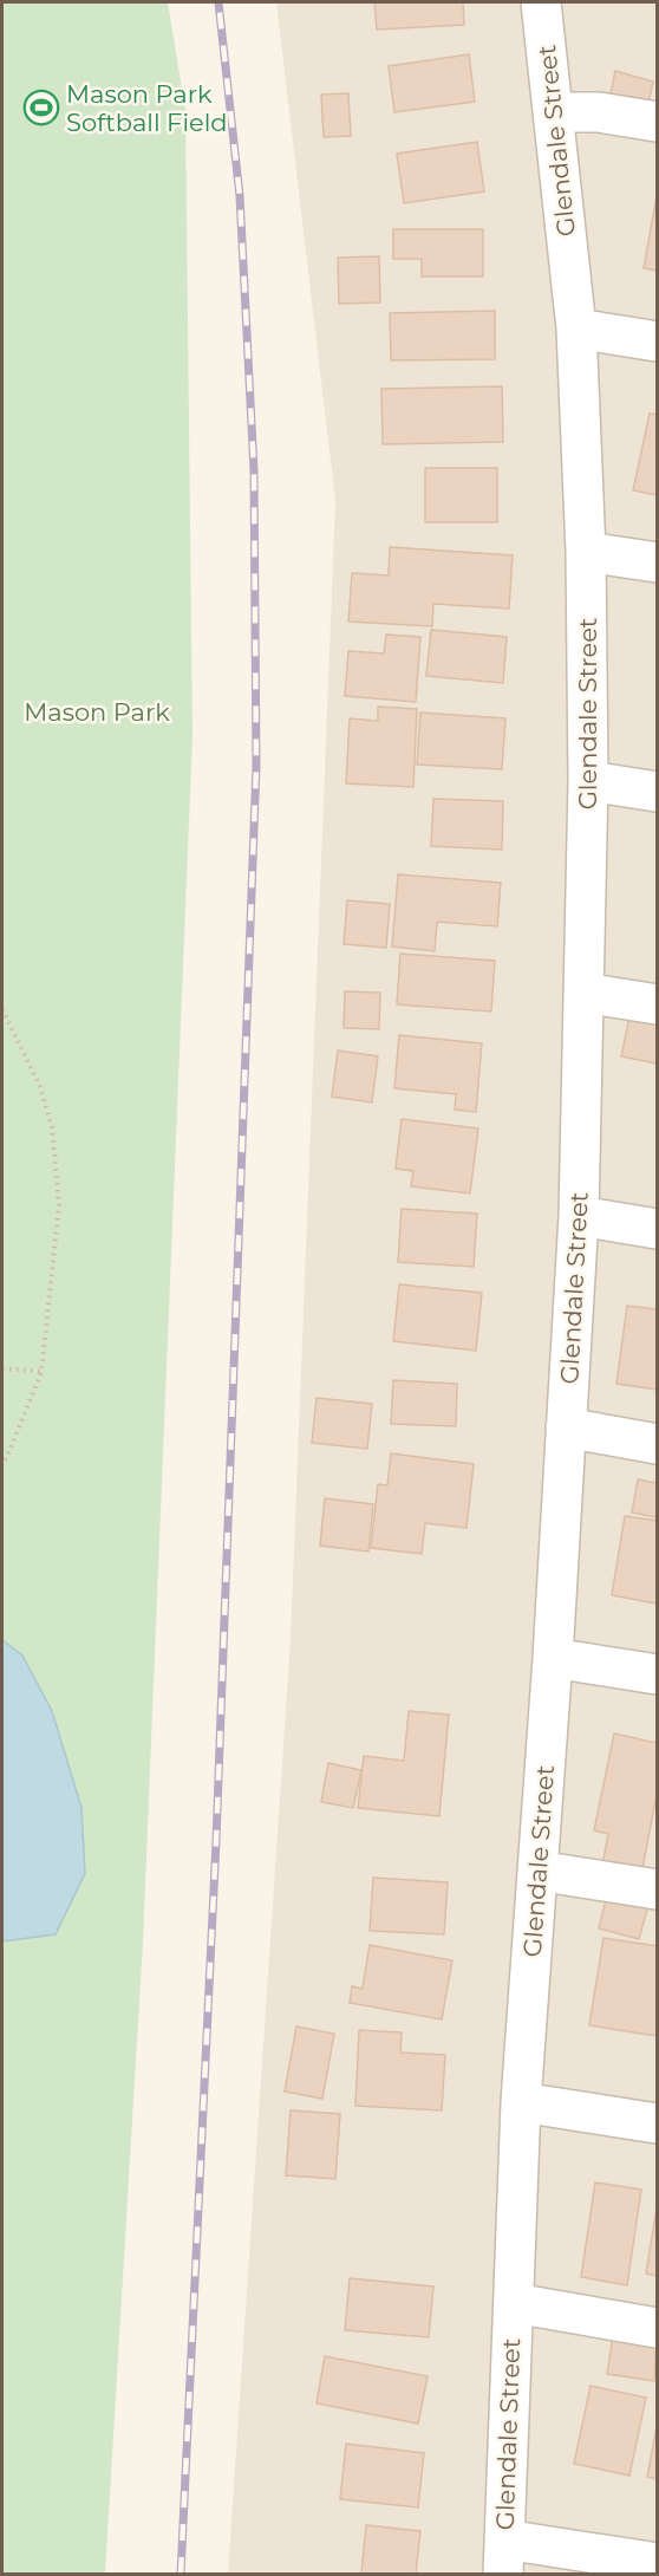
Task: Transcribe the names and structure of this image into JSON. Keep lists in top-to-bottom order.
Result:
{
  "streets": {
    "street": ["Glendale Street"]
  },
  "parks": ["Mason Park"],
  "places": {
    "sports": ["Mason Park Softball Field"]
  }
}
